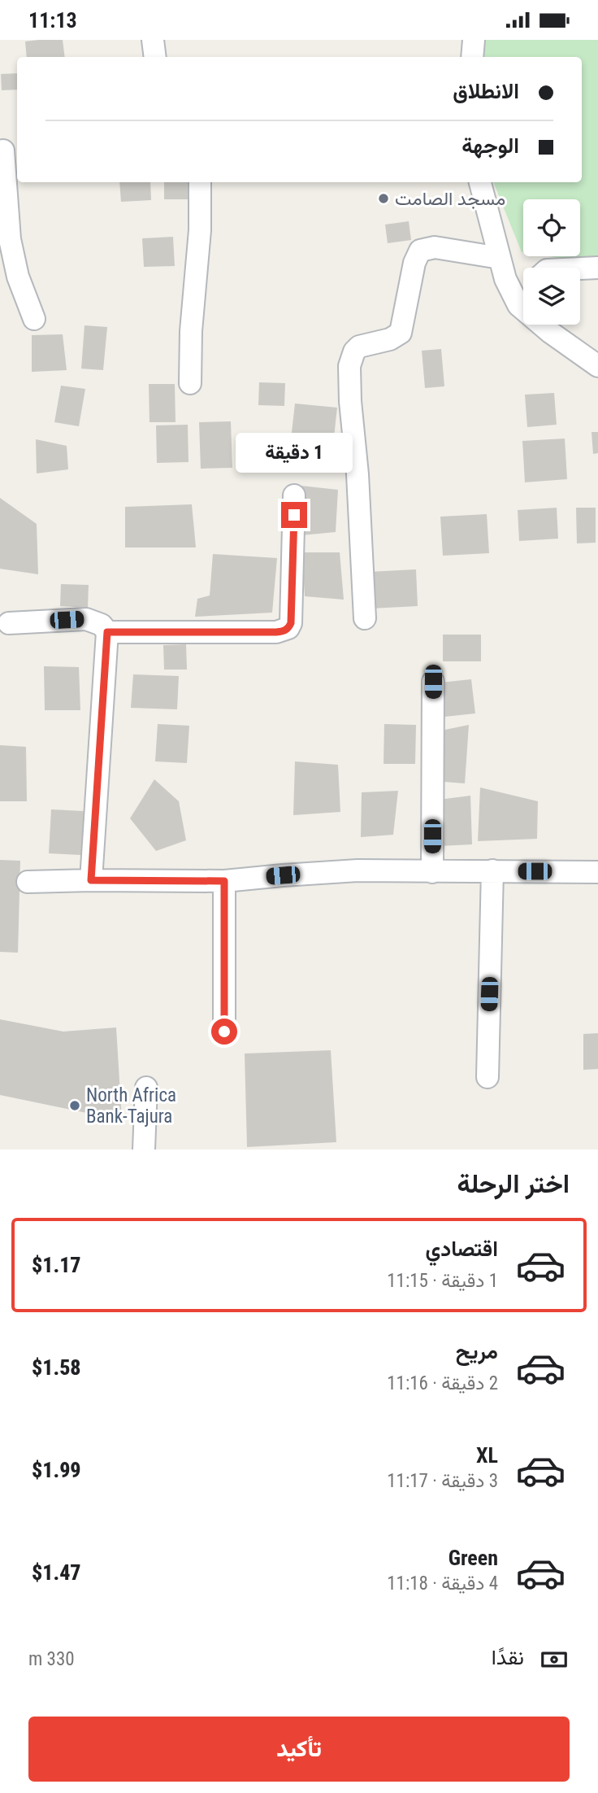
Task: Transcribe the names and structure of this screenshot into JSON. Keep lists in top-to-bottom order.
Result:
{
  "places": ["مسجد الصامت", "North Africa Bank-Tajura"],
  "page": {
    "status": "11:13",
    "banner": ["الانطلاق", "الوجهة"],
    "bubble": "1 دقيقة",
    "heading": "اختر الرحلة",
    "list": [
      {
        "name": "اقتصادي",
        "note": "1 دقيقة · 11:15",
        "value": "$1.17"
      },
      {
        "name": "مريح",
        "note": "2 دقيقة · 11:16",
        "value": "$1.58"
      },
      {
        "name": "XL",
        "note": "3 دقيقة · 11:17",
        "value": "$1.99"
      },
      {
        "name": "Green",
        "note": "4 دقيقة · 11:18",
        "value": "$1.47"
      }
    ],
    "pay": ["نقدًا", "330 m"],
    "buttons": "تأكيد"
  }
}
